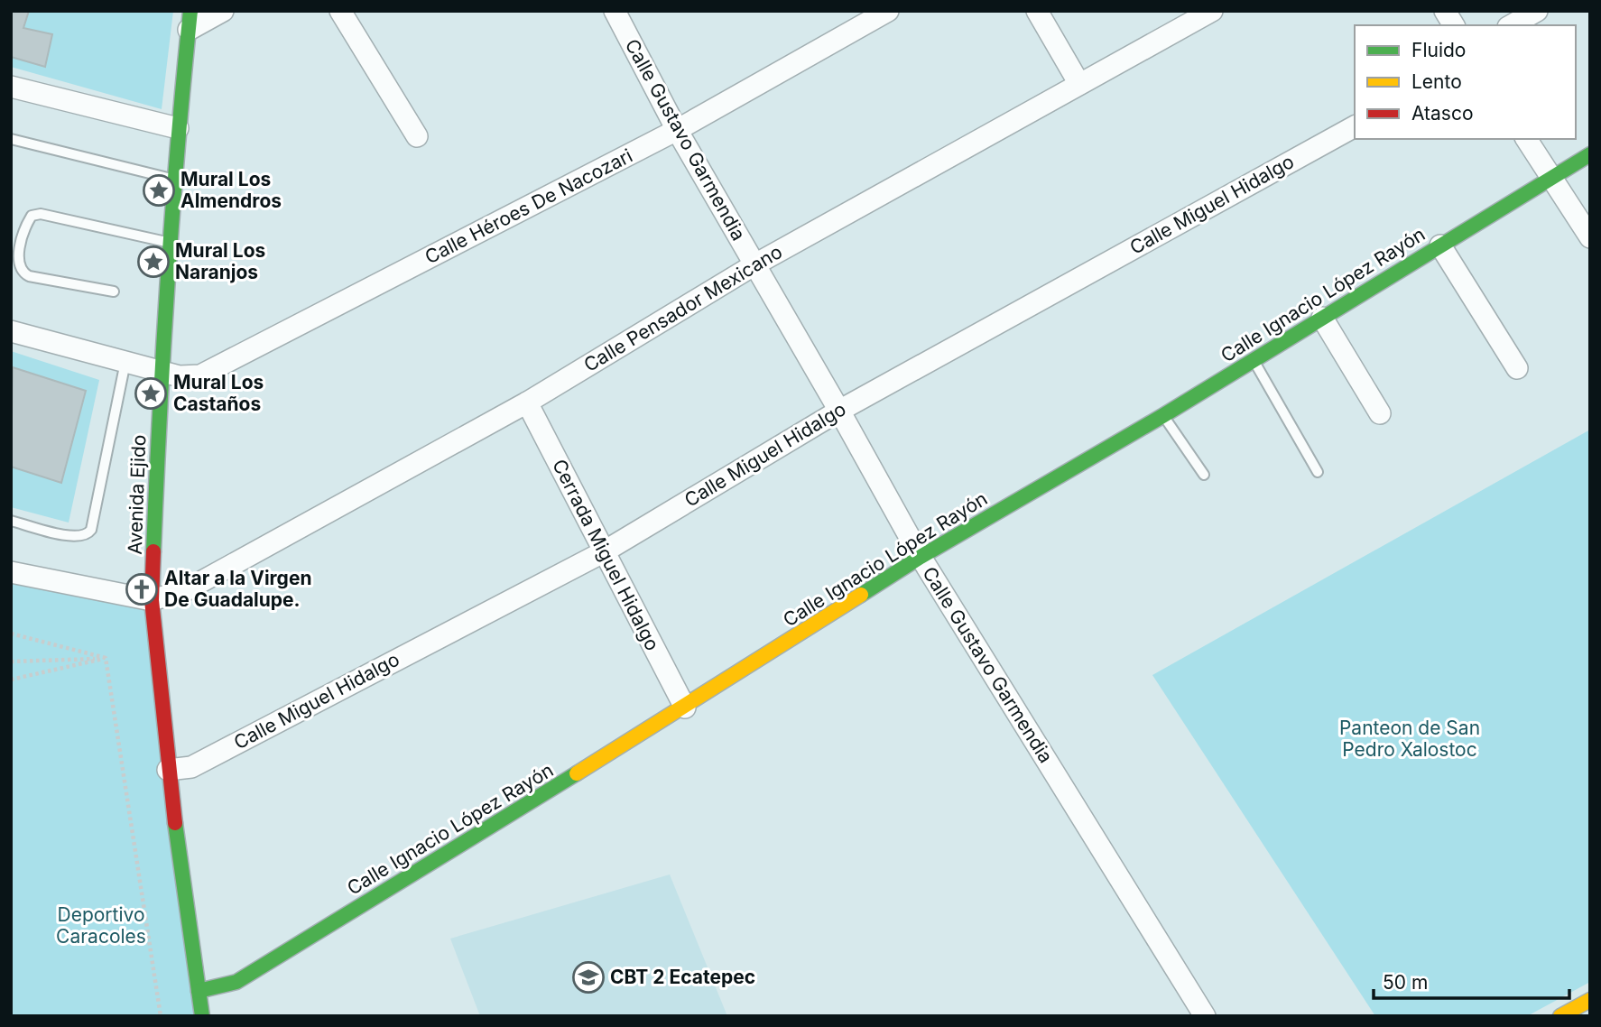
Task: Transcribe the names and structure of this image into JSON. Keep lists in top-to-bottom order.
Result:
{
  "streets": {
    "street": [
      "Calle Gustavo Garmendia",
      "Calle Miguel Hidalgo",
      "Calle Héroes De Nacozari",
      "Calle Ignacio López Rayón",
      "Calle Pensador Mexicano",
      "Avenida Ejido",
      "Cerrada Miguel Hidalgo"
    ]
  },
  "crossings": [
    ["Calle Gustavo Garmendia", "Calle Miguel Hidalgo"],
    ["Calle Gustavo Garmendia", "Calle Héroes De Nacozari"],
    ["Calle Gustavo Garmendia", "Calle Ignacio López Rayón"],
    ["Calle Gustavo Garmendia", "Calle Pensador Mexicano"],
    ["Calle Miguel Hidalgo", "Avenida Ejido"],
    ["Calle Miguel Hidalgo", "Cerrada Miguel Hidalgo"],
    ["Calle Héroes De Nacozari", "Avenida Ejido"],
    ["Calle Ignacio López Rayón", "Avenida Ejido"],
    ["Calle Ignacio López Rayón", "Cerrada Miguel Hidalgo"],
    ["Calle Pensador Mexicano", "Avenida Ejido"],
    ["Calle Pensador Mexicano", "Cerrada Miguel Hidalgo"]
  ],
  "parks": ["Panteon de San Pedro Xalostoc", "Deportivo Caracoles"],
  "places": {
    "place": ["Mural Los Almendros", "Mural Los Naranjos", "Mural Los Castaños"],
    "church": ["Altar a la Virgen De Guadalupe."],
    "school or university": ["CBT 2 Ecatepec"]
  },
  "legend": ["Fluido", "Lento", "Atasco"],
  "scale_bar": "50 m"
}
